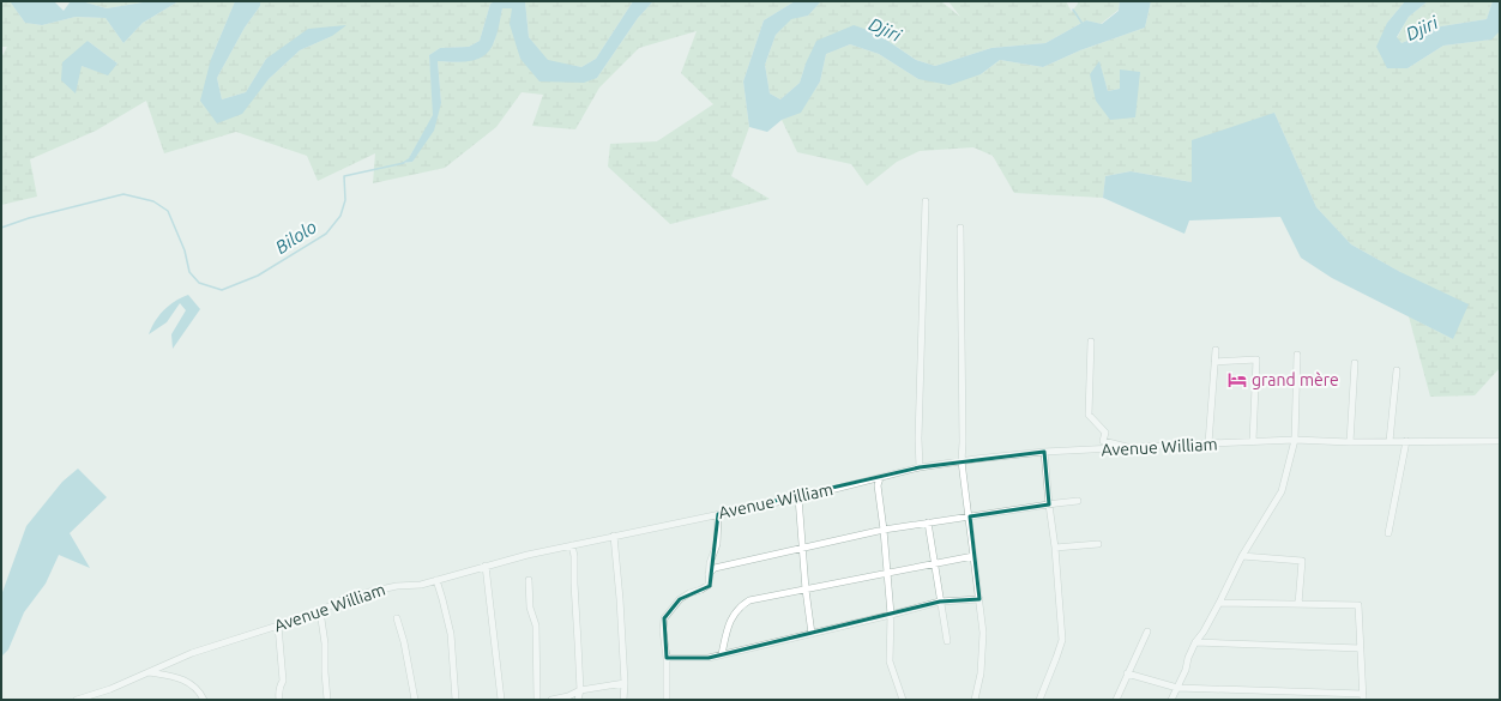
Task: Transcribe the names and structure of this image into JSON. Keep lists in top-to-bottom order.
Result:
{
  "streets": {
    "street": ["Avenue William"]
  },
  "water": ["Djiri", "Bilolo"],
  "places": {
    "hotel": ["grand mère"]
  }
}
